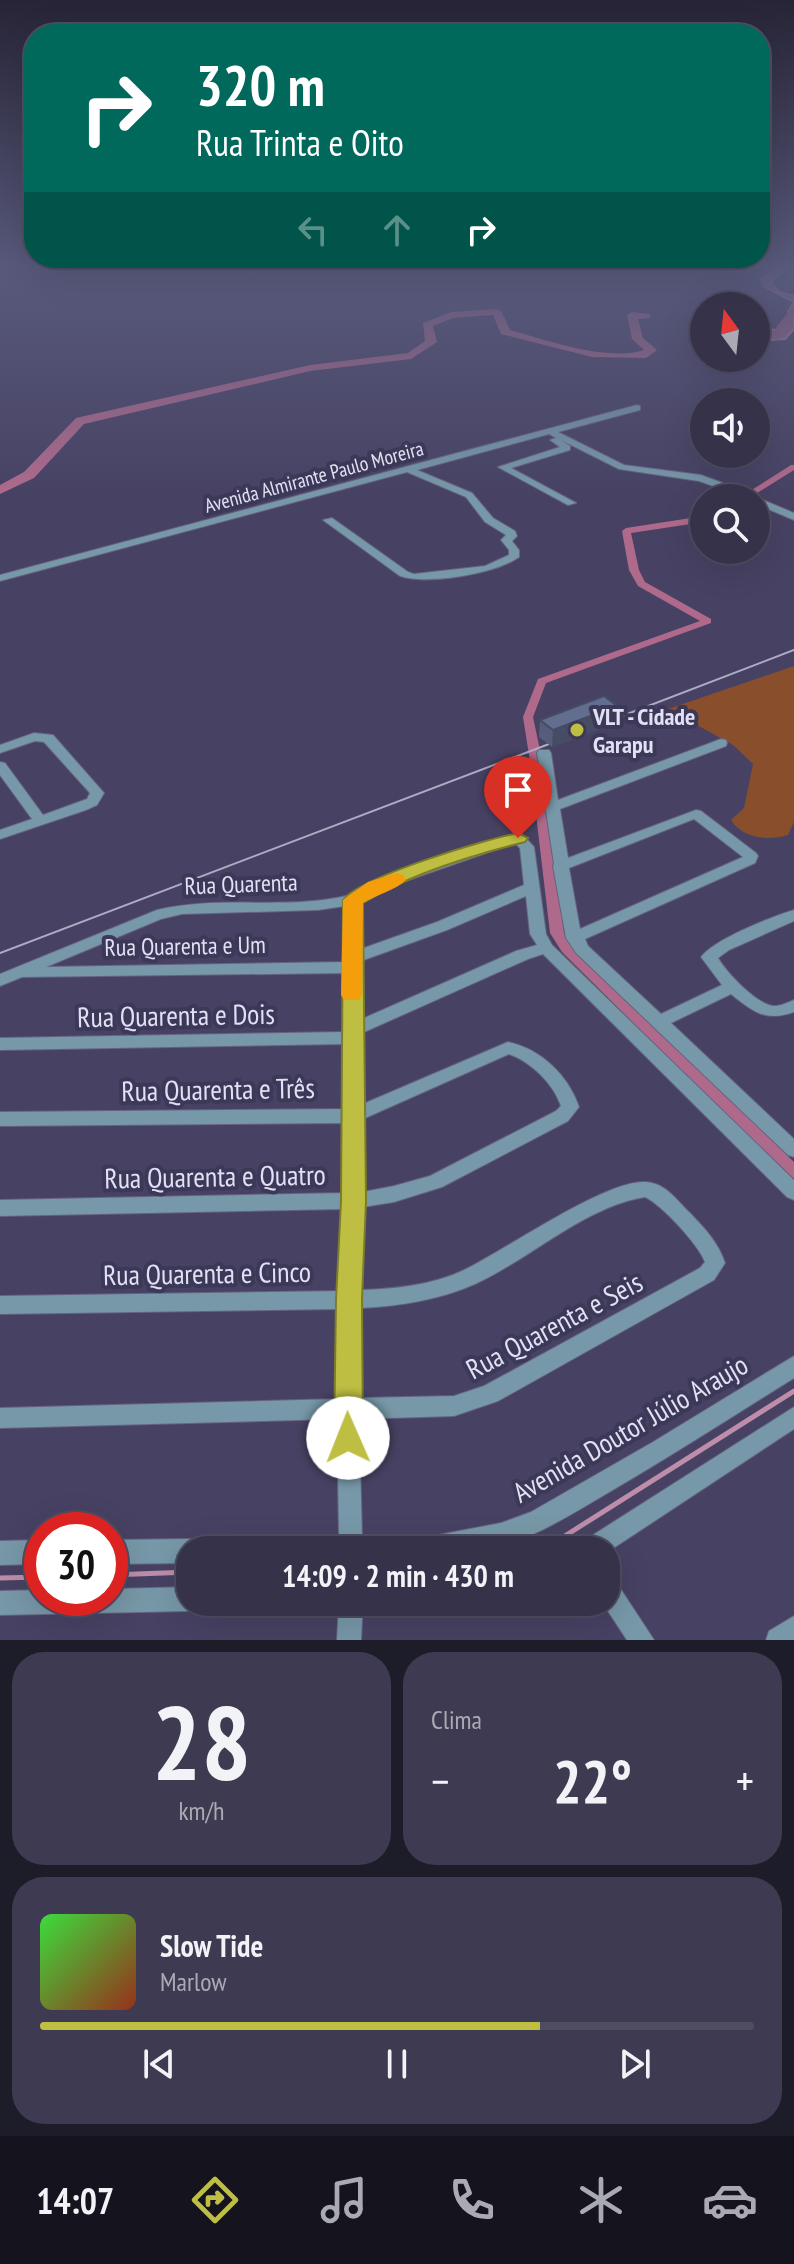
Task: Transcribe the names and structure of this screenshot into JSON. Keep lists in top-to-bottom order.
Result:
{
  "streets": {
    "street": [
      "Avenida Almirante Paulo Moreira",
      "Rua Quarenta",
      "Rua Quarenta e Um",
      "Rua Quarenta e Dois",
      "Rua Quarenta e Três",
      "Rua Quarenta e Quatro",
      "Rua Quarenta e Cinco",
      "Rua Quarenta e Seis",
      "Avenida Doutor Júlio Araujo"
    ]
  },
  "crossings": [
    ["Rua Quarenta", "Rua Quarenta e Um"],
    ["Rua Quarenta e Três", "Rua Quarenta e Quatro"],
    ["Rua Quarenta e Cinco", "Rua Quarenta e Seis"]
  ],
  "places": ["VLT - Cidade Garapu"],
  "north": "top",
  "page": {
    "turn": ["320 m", "Rua Trinta e Oito"],
    "limit": "30",
    "trip": "14:09 · 2 min · 430 m",
    "tile": [
      ["28", "km/h"],
      "Clima"
    ],
    "heat": ["−", "22°", "+"],
    "song": ["Slow Tide", "Marlow"],
    "tabs": "14:07"
  }
}
